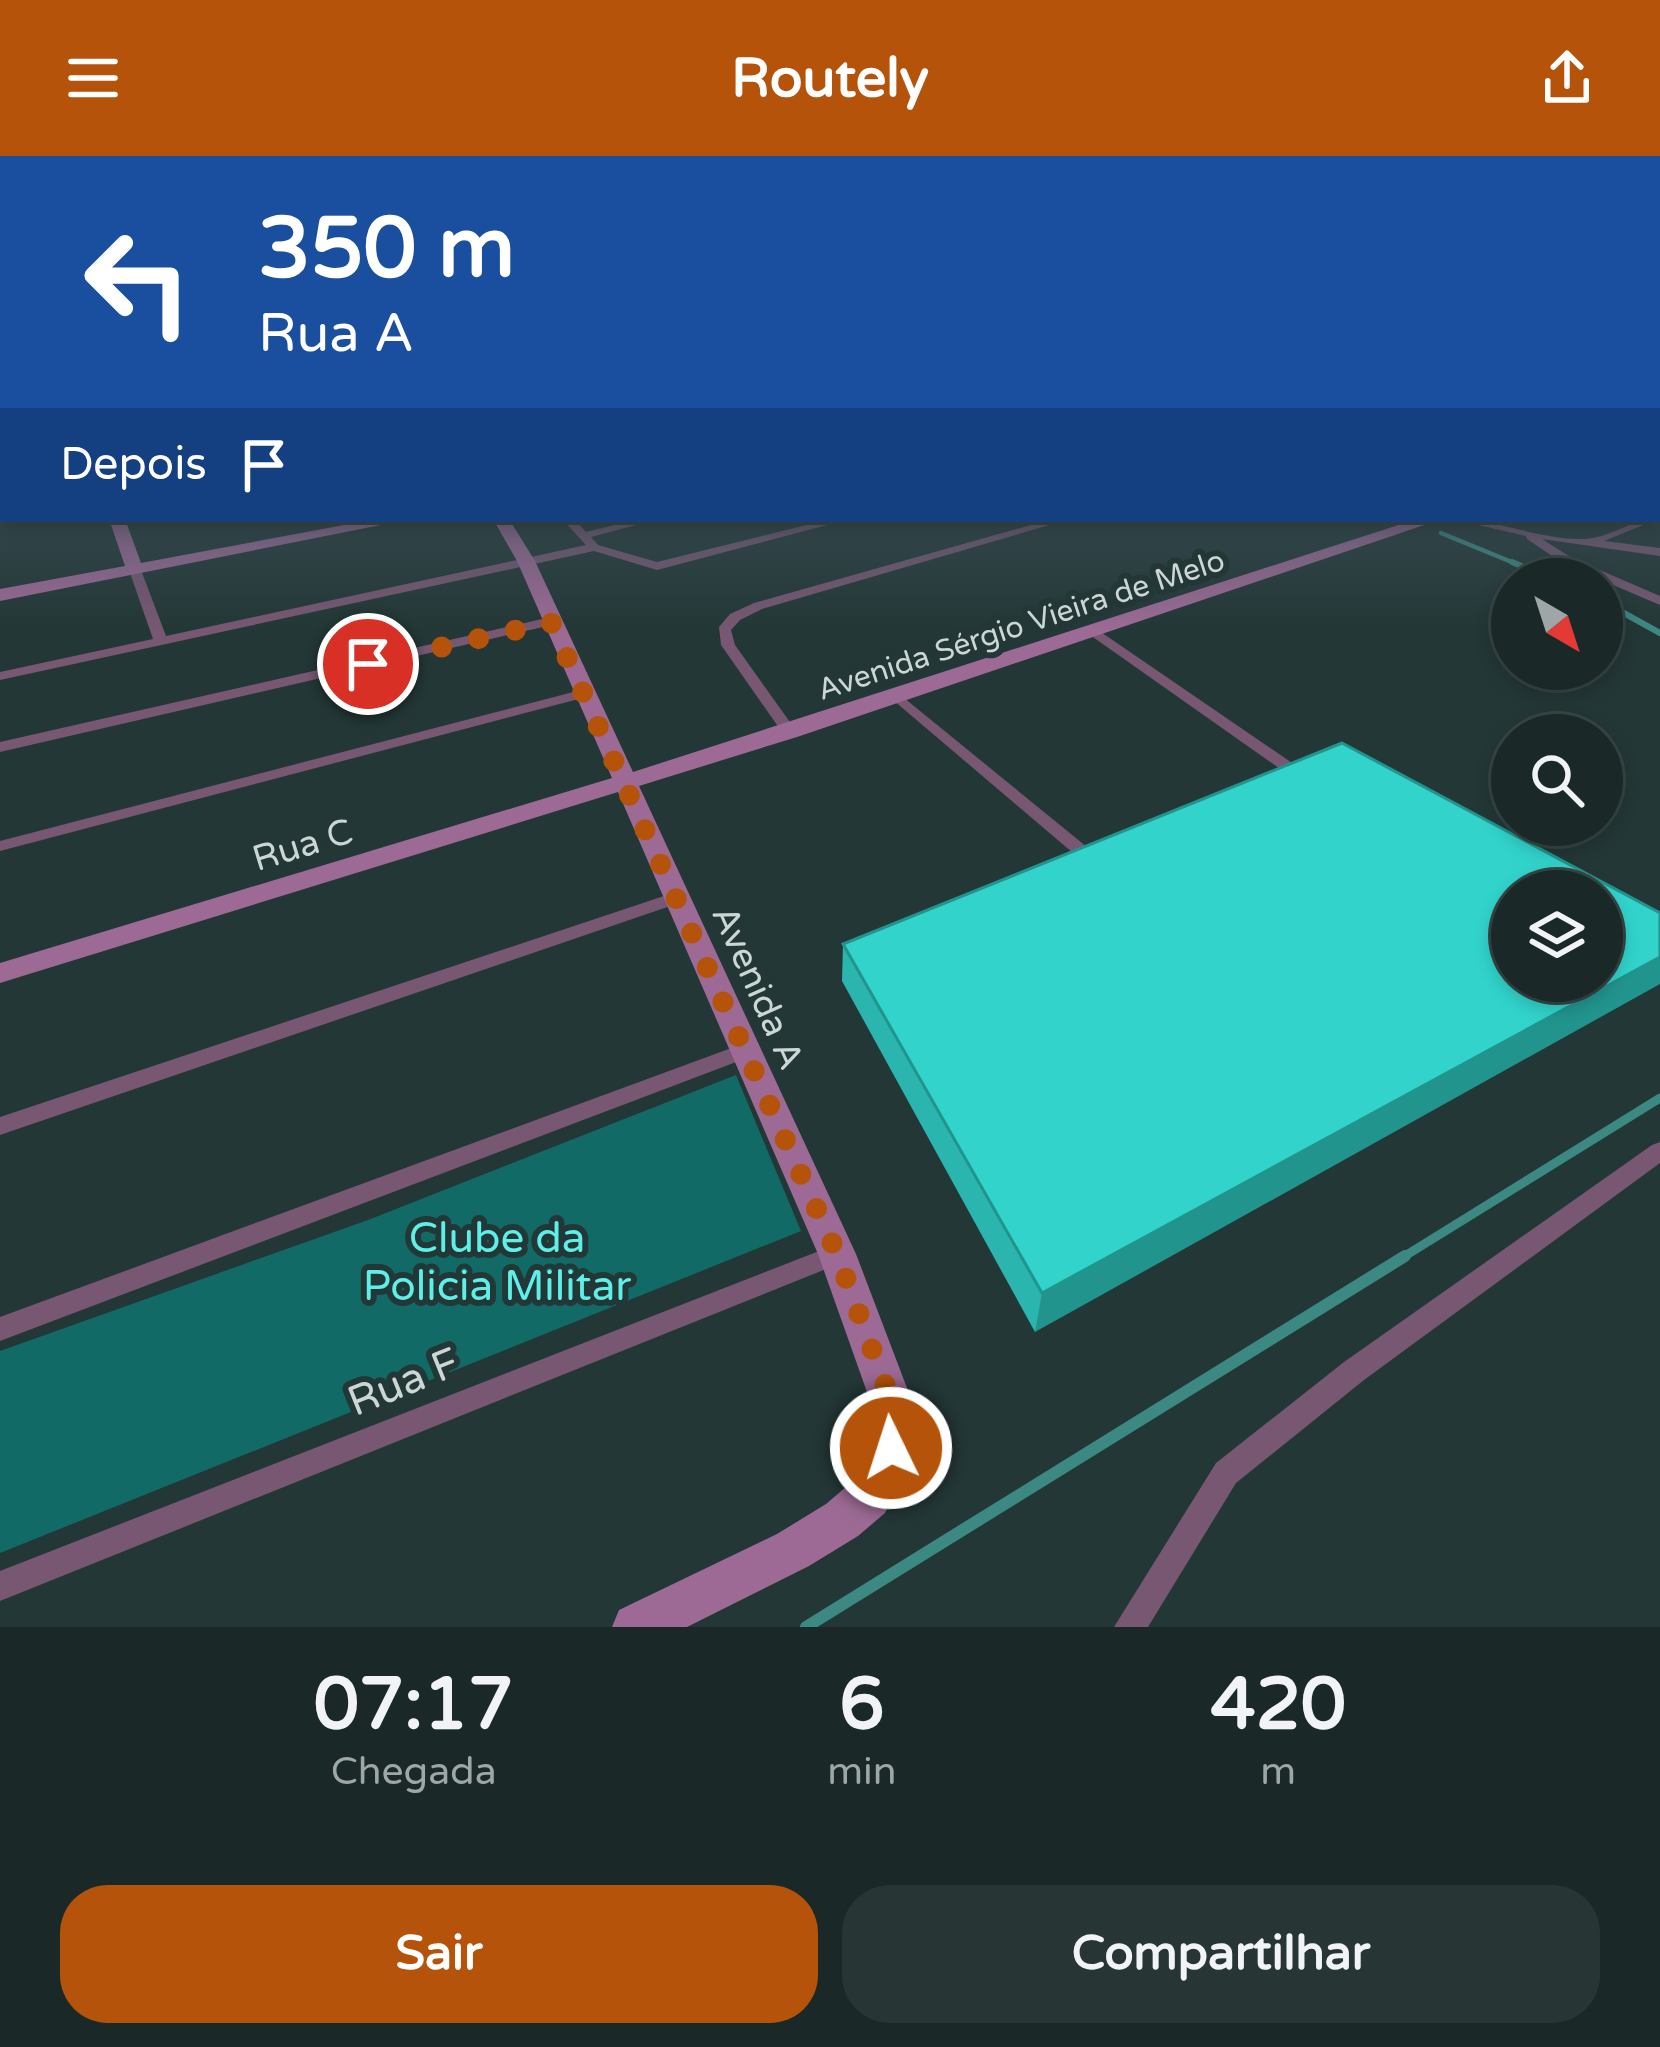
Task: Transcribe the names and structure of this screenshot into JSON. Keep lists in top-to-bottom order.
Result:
{
  "streets": {
    "street": [
      "Avenida Sérgio Vieira de Melo",
      "Rua C",
      "Avenida A",
      "Rua F"
    ]
  },
  "crossings": [
    ["Avenida Sérgio Vieira de Melo", "Rua C"],
    ["Avenida Sérgio Vieira de Melo", "Avenida A"],
    ["Rua C", "Avenida A"],
    ["Avenida A", "Rua F"]
  ],
  "parks": ["Clube da Policia Militar"],
  "north": "bottom right",
  "page": {
    "header": "Routely",
    "turn": ["350 m", "Rua A"],
    "then": "Depois",
    "eta": [
      "07:17",
      "Chegada",
      "6",
      "min",
      "420",
      "m"
    ],
    "buttons": ["Sair", "Compartilhar"]
  }
}
